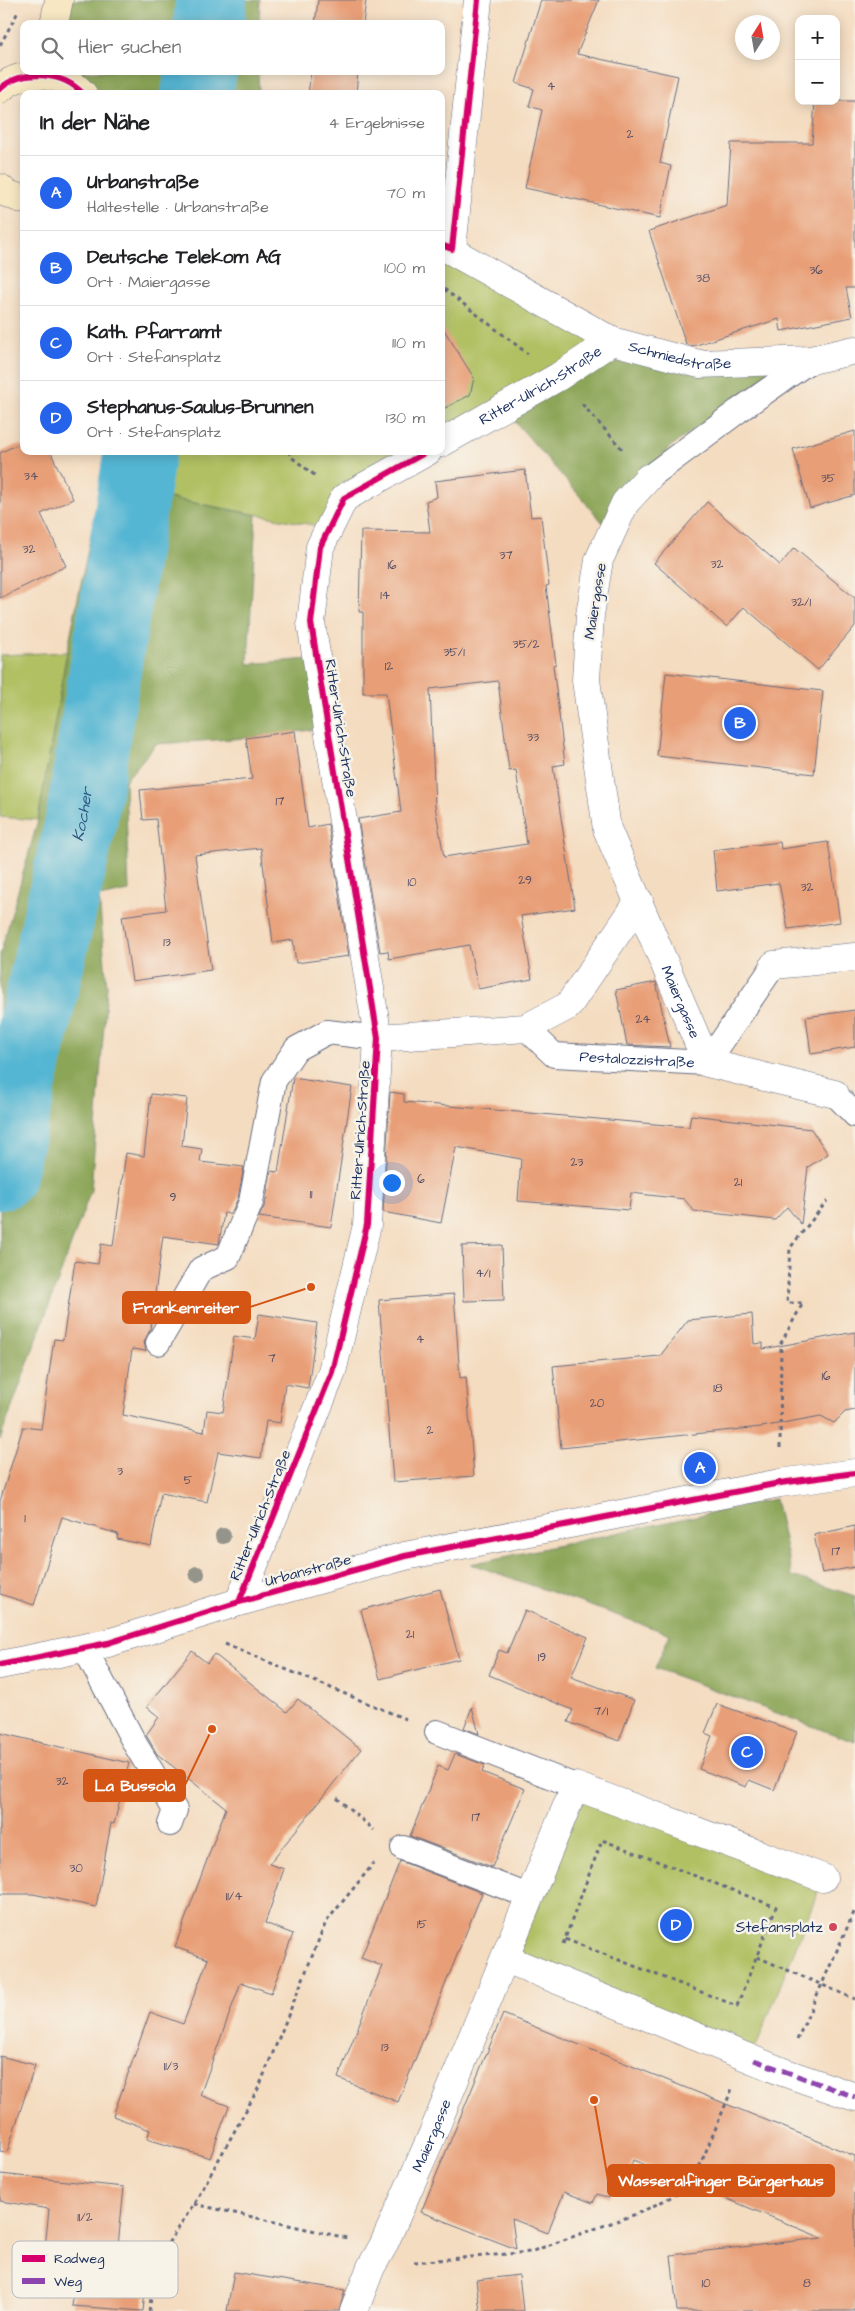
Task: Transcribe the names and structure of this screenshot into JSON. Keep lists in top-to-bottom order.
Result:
{
  "streets": {
    "street": [
      "Schmiedstraße",
      "Ritter-Ulrich-Straße",
      "Maiergasse",
      "Pestalozzistraße",
      "Urbanstraße"
    ]
  },
  "crossings": [
    ["Schmiedstraße", "Ritter-Ulrich-Straße"],
    ["Schmiedstraße", "Maiergasse"],
    ["Ritter-Ulrich-Straße", "Urbanstraße"],
    ["Maiergasse", "Pestalozzistraße"]
  ],
  "water": ["Kocher"],
  "places": [
    "Frankenreiter",
    "La Bussola",
    "Stefansplatz",
    "Wasseralfinger Bürgerhaus"
  ],
  "house_numbers": [
    "4",
    "2",
    "36",
    "38",
    "34",
    "35",
    "32",
    "37",
    "32",
    "16",
    "14",
    "32/1",
    "35/2",
    "35/1",
    "12",
    "33",
    "17",
    "29",
    "10",
    "32",
    "13",
    "24",
    "23",
    "6",
    "21",
    "11",
    "9",
    "4/1",
    "4",
    "7",
    "16",
    "18",
    "20",
    "2",
    "3",
    "5",
    "1",
    "17",
    "21",
    "19",
    "7/1",
    "32",
    "17",
    "30",
    "11/4",
    "15",
    "13",
    "11/3",
    "11/2",
    "10",
    "8"
  ],
  "legend": ["Radweg", "Weg"],
  "north": "top",
  "page": {
    "map_buttons": ["+", "−"],
    "search": "Hier suchen",
    "heading": ["In der Nähe", "4 Ergebnisse"],
    "list": [
      {
        "mark": "A",
        "name": "Urbanstraße",
        "note": "Haltestelle · Urbanstraße",
        "value": "70 m"
      },
      {
        "mark": "B",
        "name": "Deutsche Telekom AG",
        "note": "Ort · Maiergasse",
        "value": "100 m"
      },
      {
        "mark": "C",
        "name": "Kath. Pfarramt",
        "note": "Ort · Stefansplatz",
        "value": "110 m"
      },
      {
        "mark": "D",
        "name": "Stephanus-Saulus-Brunnen",
        "note": "Ort · Stefansplatz",
        "value": "130 m"
      }
    ],
    "pins": [
      "B",
      "A",
      "C",
      "D"
    ]
  }
}
